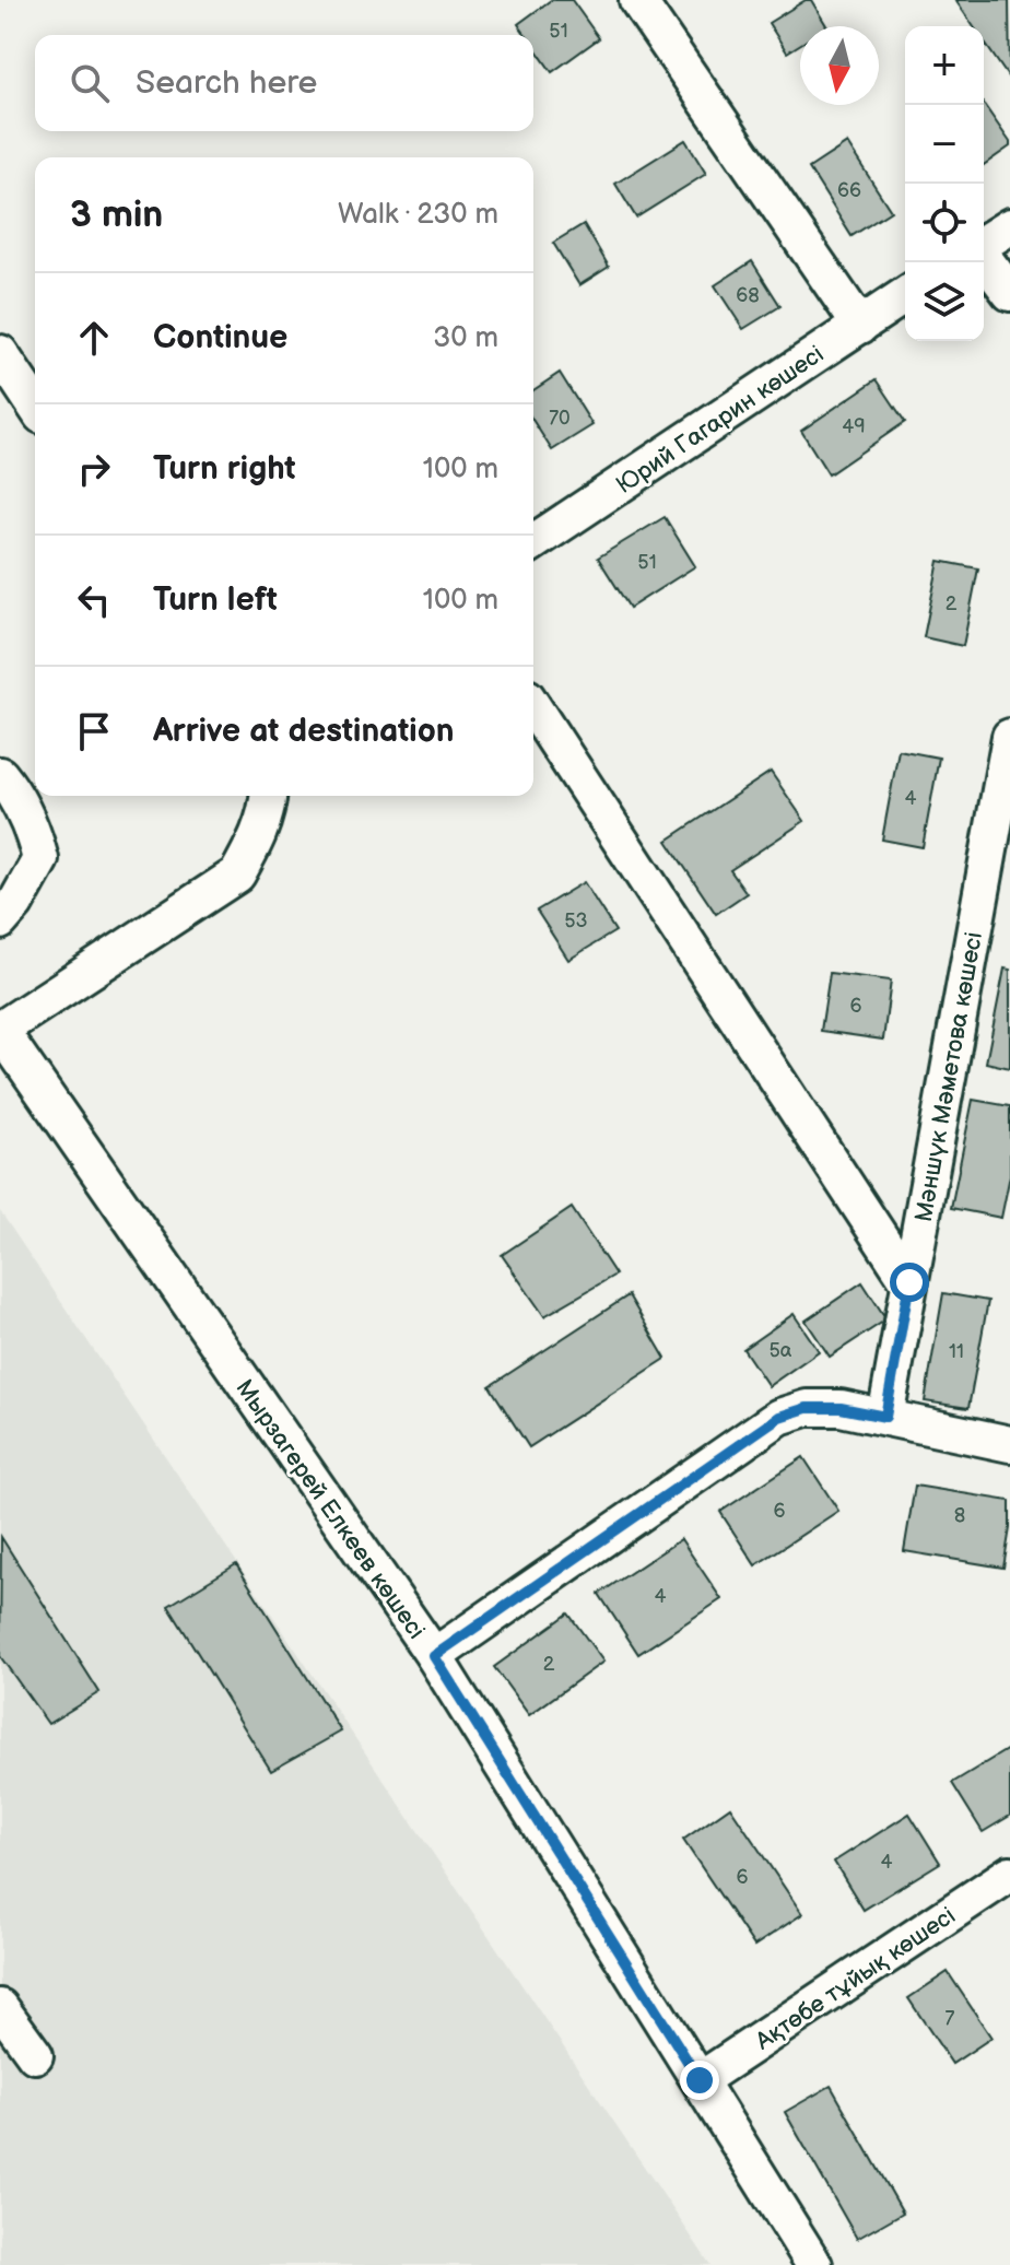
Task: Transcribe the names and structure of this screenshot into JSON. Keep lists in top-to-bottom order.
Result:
{
  "streets": {
    "street": [
      "Юрий Гагарин көшесі",
      "Мәншүк Мәметова көшесі",
      "Мырзагерей Елкеев көшесі",
      "Ақтөбе тұйық көшесі"
    ]
  },
  "crossings": [
    ["Мырзагерей Елкеев көшесі", "Ақтөбе тұйық көшесі"]
  ],
  "house_numbers": [
    "51",
    "66",
    "68",
    "70",
    "49",
    "51",
    "2",
    "4",
    "53",
    "6",
    "5а",
    "11",
    "6",
    "8",
    "4",
    "2",
    "4",
    "6",
    "7"
  ],
  "north": "bottom",
  "page": {
    "map_buttons": ["+", "−"],
    "search": "Search here",
    "heading": ["3 min", "Walk · 230 m"],
    "list": [
      ["Continue", "30 m"],
      ["Turn right", "100 m"],
      ["Turn left", "100 m"],
      "Arrive at destination"
    ]
  }
}
